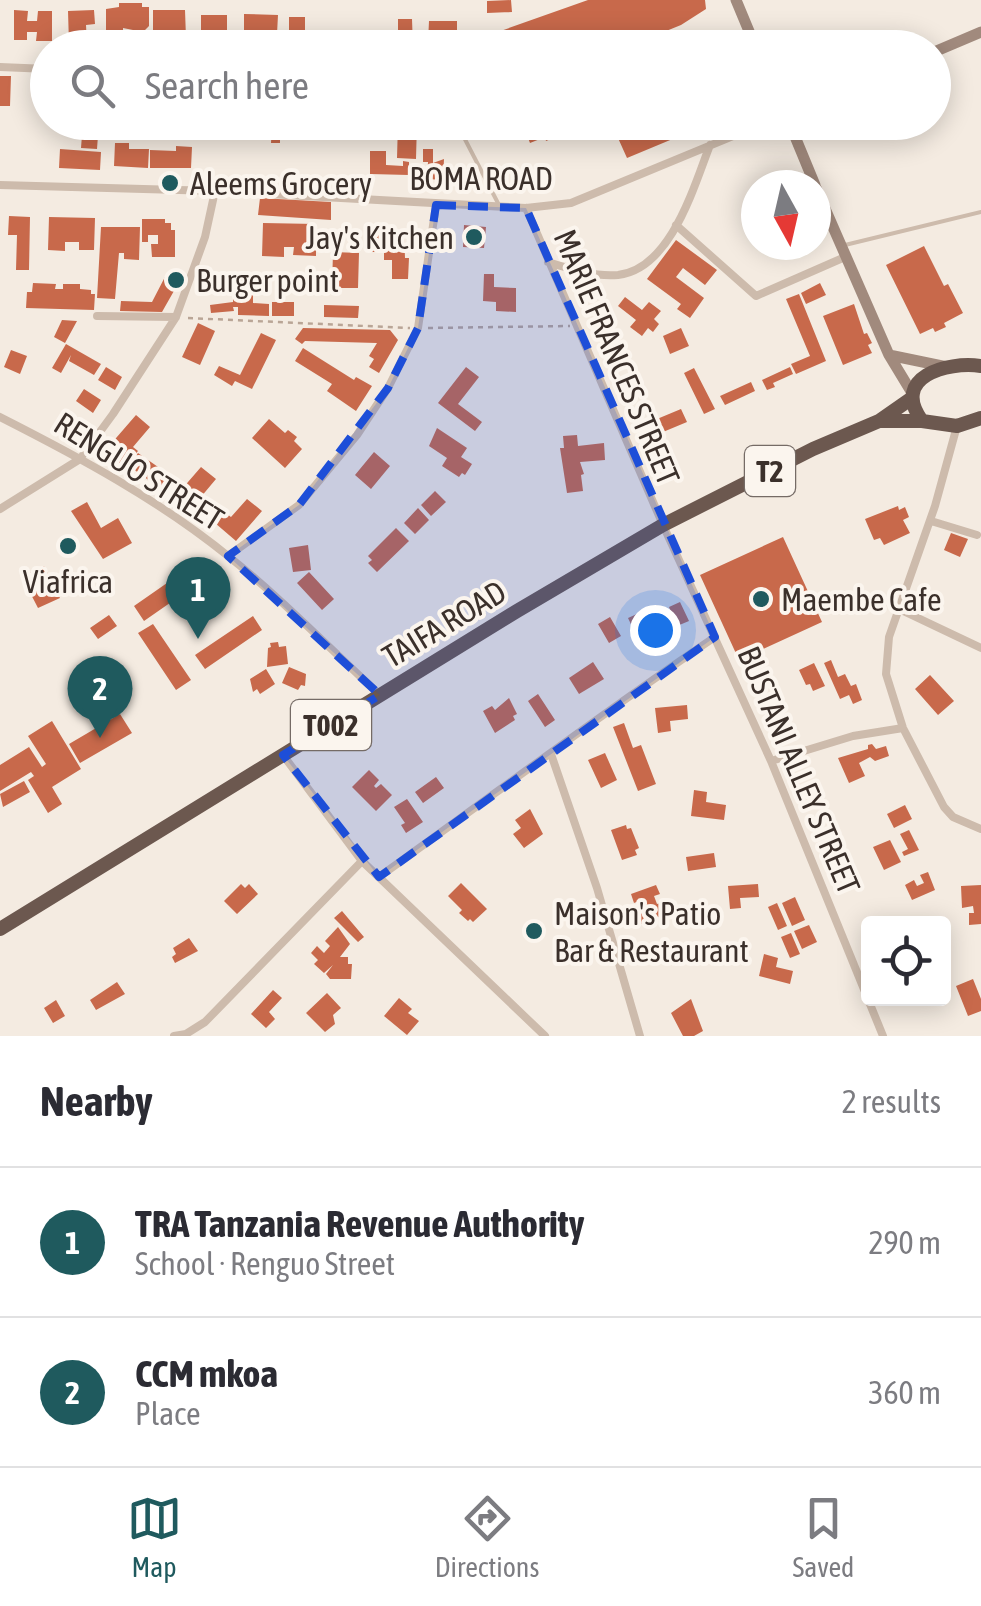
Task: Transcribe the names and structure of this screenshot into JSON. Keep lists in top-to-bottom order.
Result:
{
  "streets": {
    "highway": ["T2", "TAIFA ROAD", "T002"],
    "street": [
      "BOMA ROAD",
      "MARIE FRANCES STREET",
      "RENGUO STREET",
      "BUSTANI ALLEY STREET"
    ]
  },
  "crossings": [
    ["BOMA ROAD", "MARIE FRANCES STREET"],
    ["MARIE FRANCES STREET", "TAIFA ROAD"],
    ["MARIE FRANCES STREET", "BUSTANI ALLEY STREET"],
    ["RENGUO STREET", "TAIFA ROAD"],
    ["T2", "TAIFA ROAD"],
    ["TAIFA ROAD", "BUSTANI ALLEY STREET"]
  ],
  "places": [
    "Aleems Grocery",
    "Jay's Kitchen",
    "Burger point",
    "Viafrica",
    "Maembe Cafe",
    "Maison's Patio Bar & Restaurant"
  ],
  "north": "bottom",
  "page": {
    "search": "Search here",
    "pins": ["1", "2"],
    "heading": ["Nearby", "2 results"],
    "list": [
      {
        "mark": "1",
        "name": "TRA Tanzania Revenue Authority",
        "note": "School · Renguo Street",
        "value": "290 m"
      },
      {
        "mark": "2",
        "name": "CCM mkoa",
        "note": "Place",
        "value": "360 m"
      }
    ],
    "nav": ["Map", "Directions", "Saved"]
  }
}
